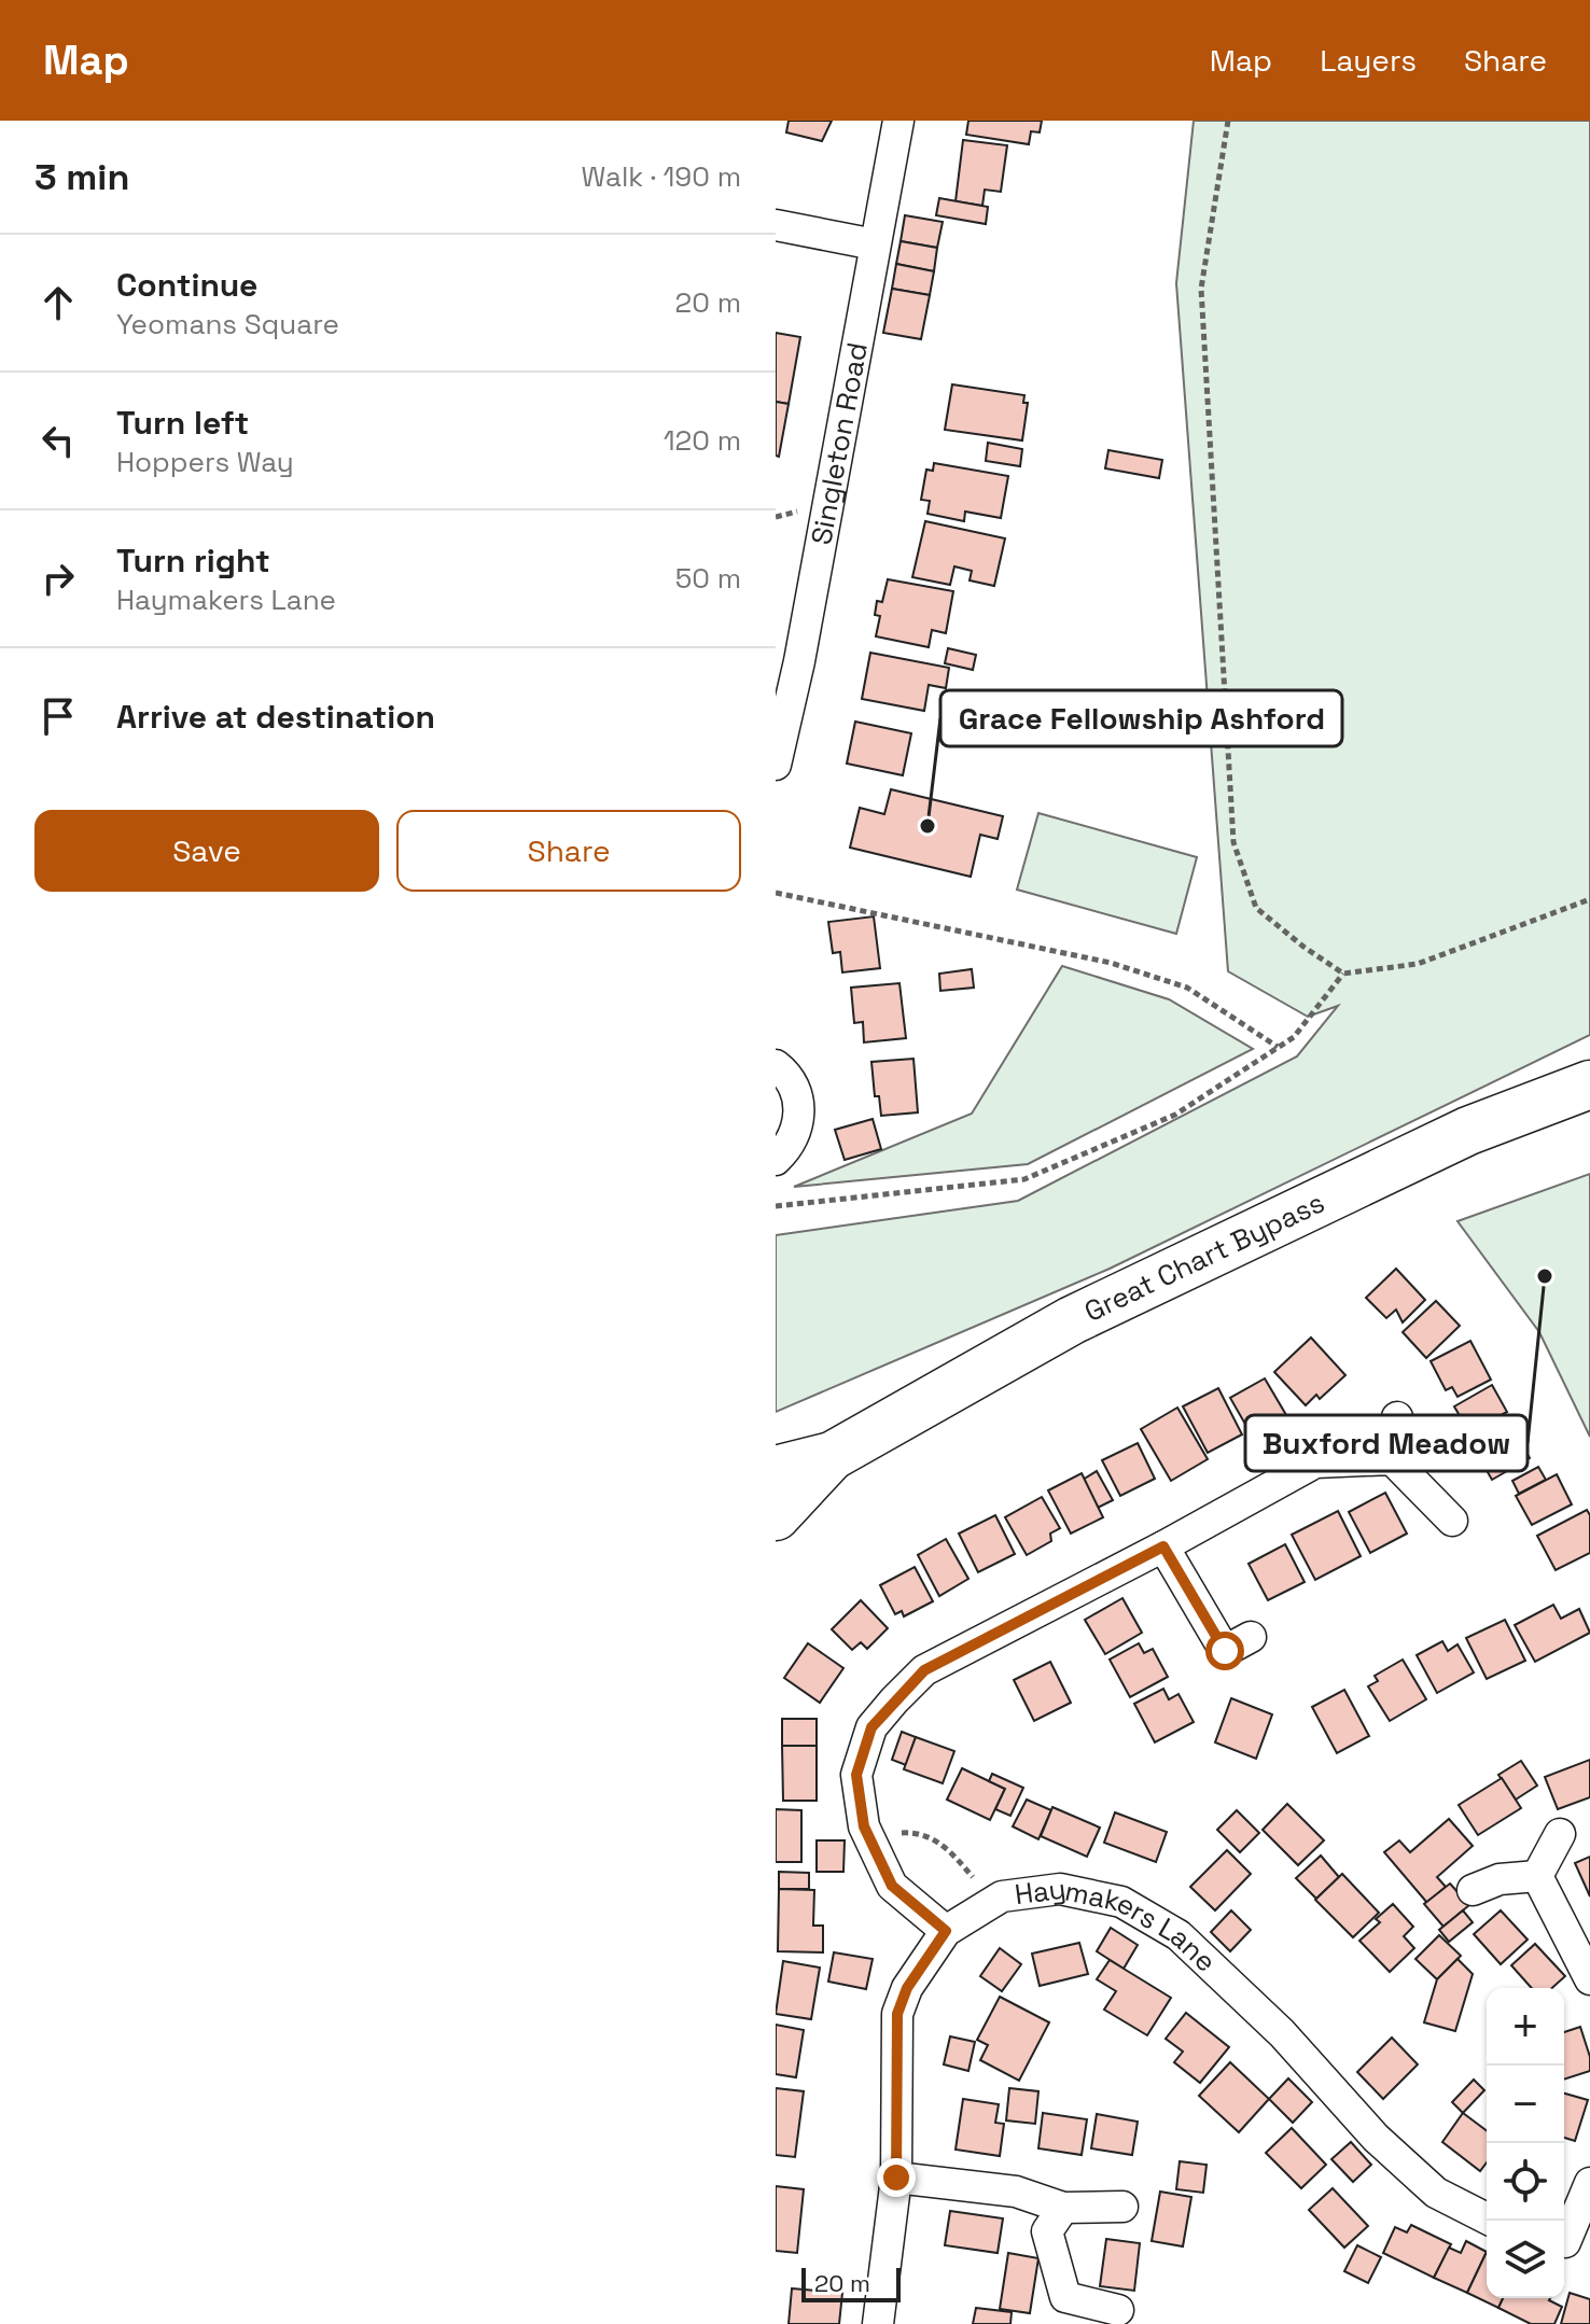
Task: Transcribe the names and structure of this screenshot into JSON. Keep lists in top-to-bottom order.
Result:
{
  "streets": {
    "main road": ["Great Chart Bypass"],
    "street": ["Singleton Road", "Haymakers Lane"]
  },
  "places": ["Grace Fellowship Ashford", "Buxford Meadow"],
  "scale_bar": "20 m",
  "page": {
    "header": "Map",
    "nav": ["Map", "Layers", "Share"],
    "heading": ["3 min", "Walk · 190 m"],
    "list": [
      ["Continue", "Yeomans Square", "20 m"],
      ["Turn left", "Hoppers Way", "120 m"],
      ["Turn right", "Haymakers Lane", "50 m"],
      "Arrive at destination"
    ],
    "buttons": ["Save", "Share"],
    "map_buttons": ["+", "−"],
    "scale": "20 m"
  }
}
